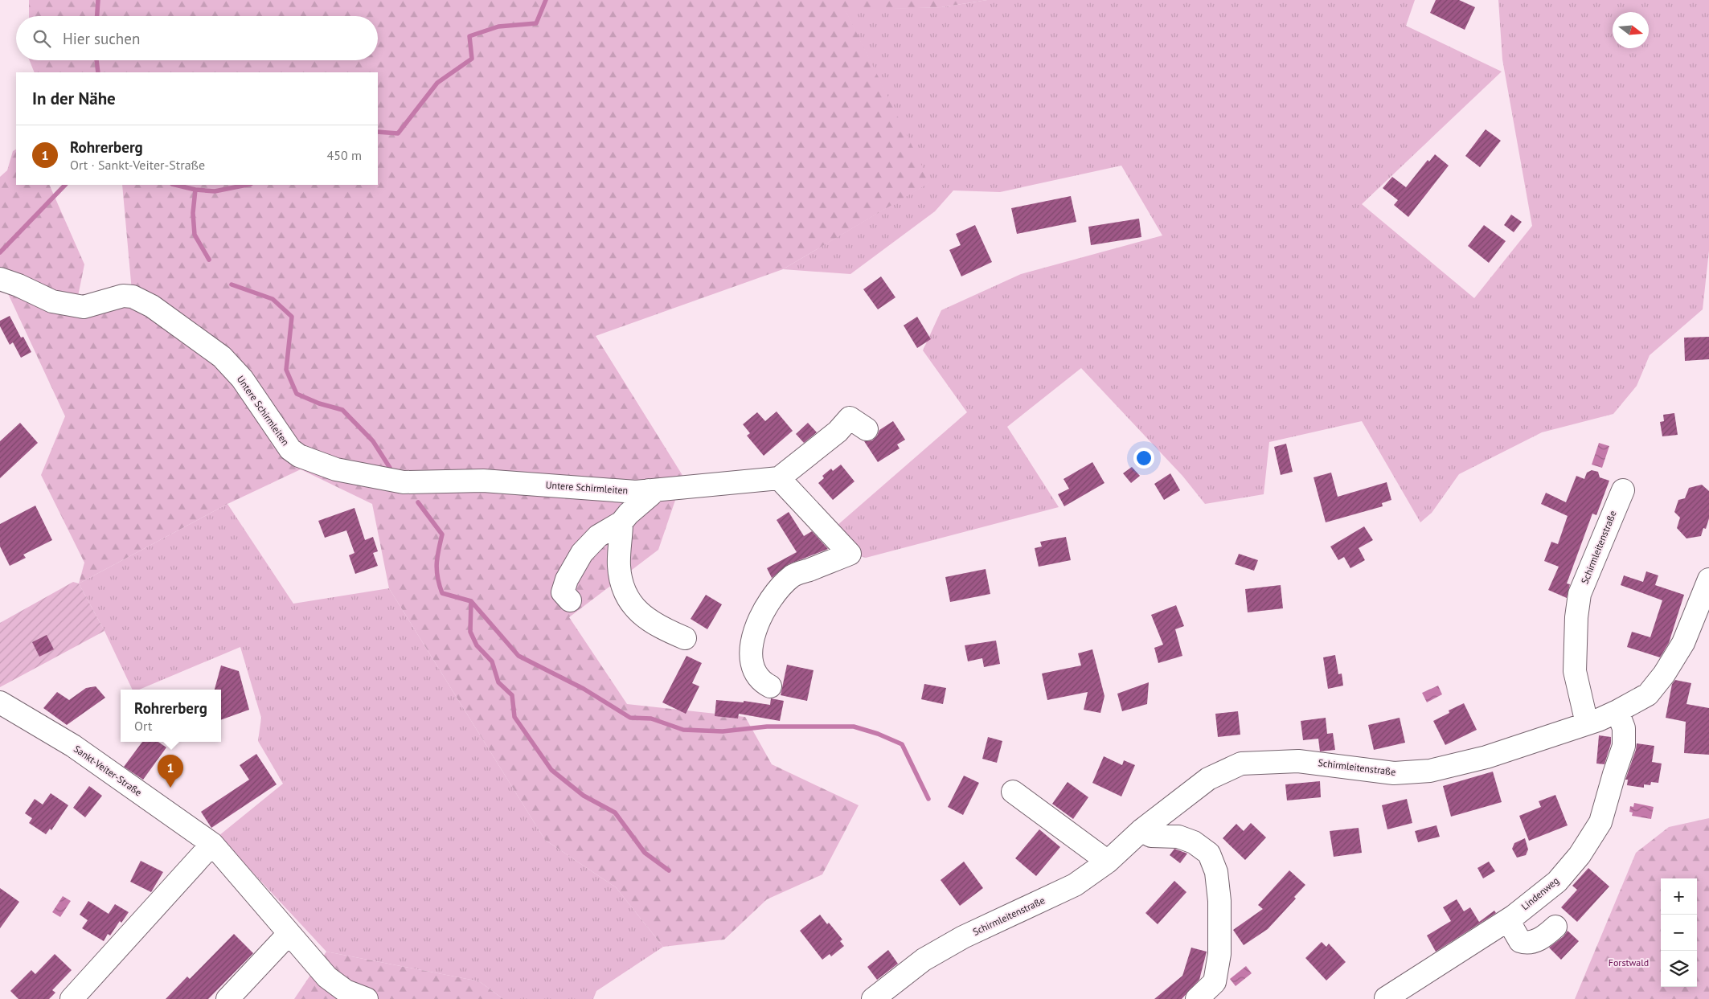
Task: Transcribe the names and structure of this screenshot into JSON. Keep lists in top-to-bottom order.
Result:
{
  "streets": {
    "street": [
      "Untere Schirmleiten",
      "Schirmleitenstraße",
      "Sankt-Veiter-Straße",
      "Lindenweg"
    ]
  },
  "crossings": [
    ["Schirmleitenstraße", "Lindenweg"]
  ],
  "parks": ["Forstwald"],
  "north": "right",
  "page": {
    "search": "Hier suchen",
    "heading": "In der Nähe",
    "list": [
      {
        "mark": "1",
        "name": "Rohrerberg",
        "note": "Ort · Sankt-Veiter-Straße",
        "value": "450 m"
      }
    ],
    "popup": ["Rohrerberg", "Ort"],
    "pins": "1",
    "map_buttons": ["+", "−"]
  }
}
